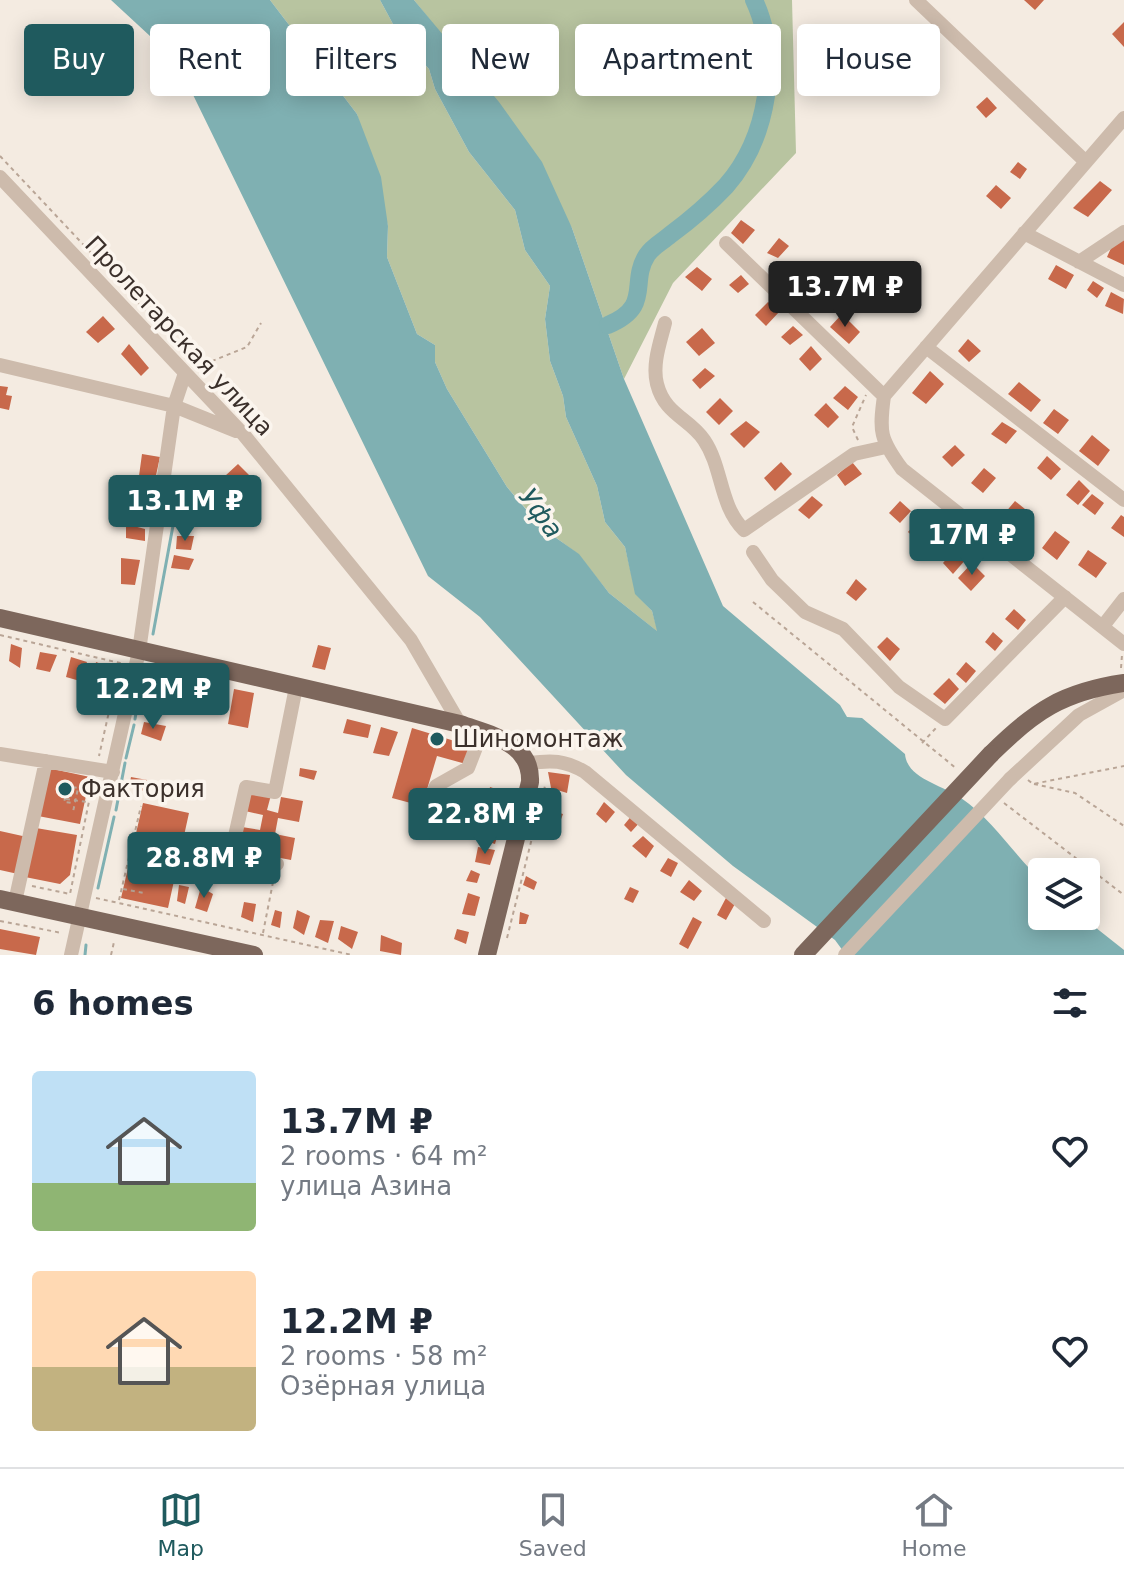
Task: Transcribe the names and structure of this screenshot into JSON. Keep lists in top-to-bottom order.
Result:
{
  "streets": {
    "street": ["Пролетарская улица"]
  },
  "water": ["Уфа"],
  "places": ["Шиномонтаж", "Фактория"],
  "page": {
    "chip": [
      "Buy",
      "Rent",
      "Filters",
      "New",
      "Apartment",
      "House"
    ],
    "price": [
      "13.7M ₽",
      "13.1M ₽",
      "17M ₽",
      "12.2M ₽",
      "22.8M ₽",
      "28.8M ₽"
    ],
    "heading": "6 homes",
    "list": [
      {
        "name": "13.7M ₽",
        "note": "2 rooms · 64 m² · улица Азина"
      },
      {
        "name": "12.2M ₽",
        "note": "2 rooms · 58 m² · Озёрная улица"
      }
    ],
    "tabs": ["Map", "Saved", "Home"]
  }
}
